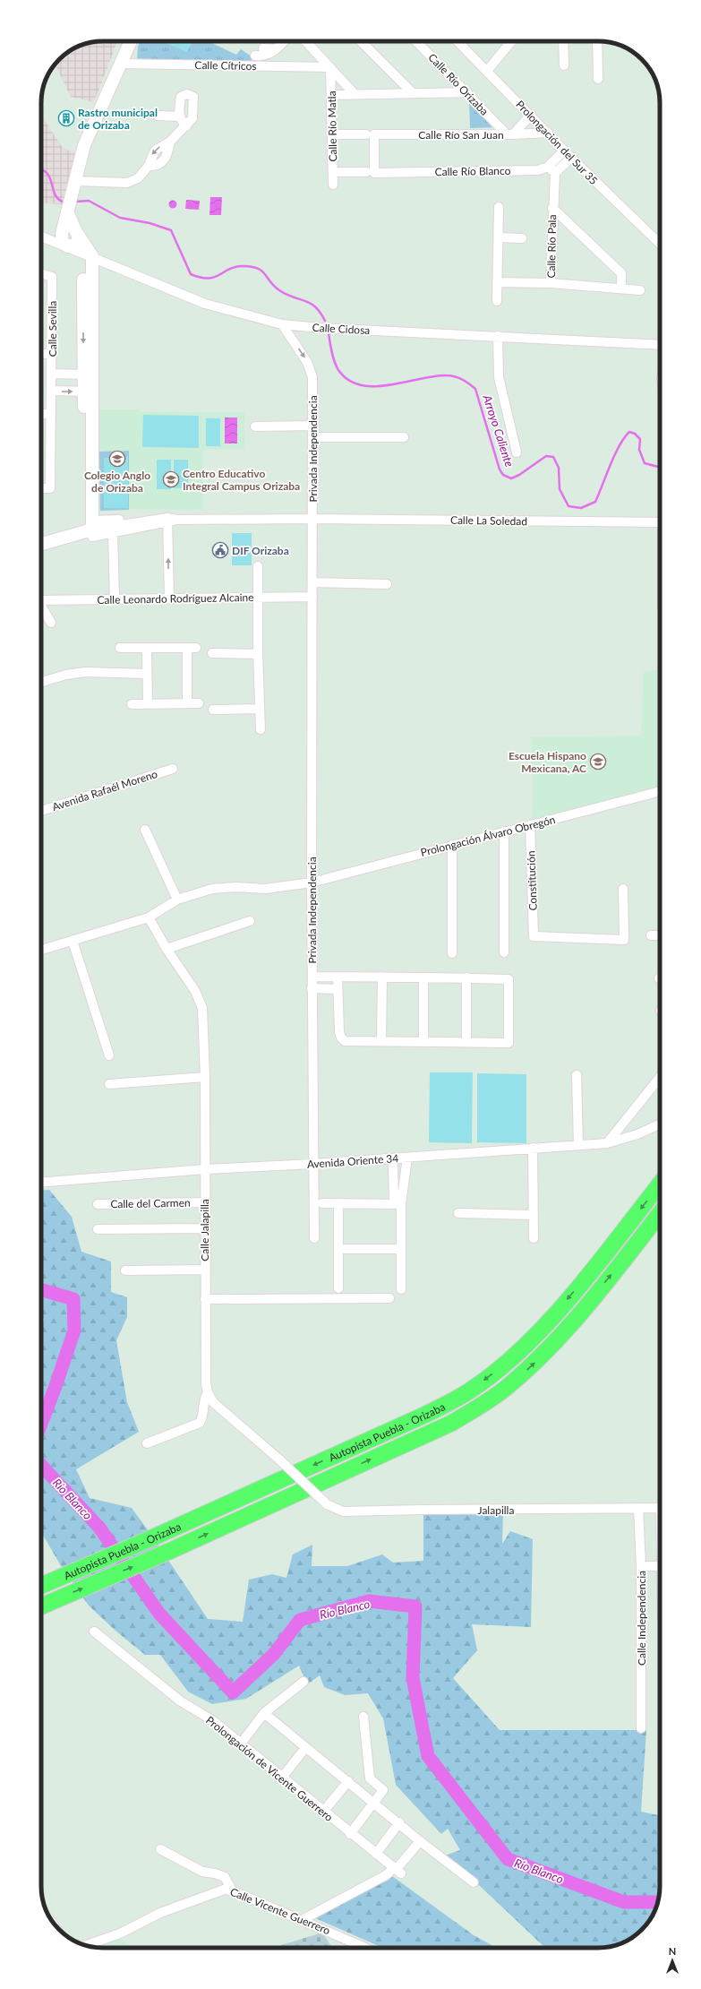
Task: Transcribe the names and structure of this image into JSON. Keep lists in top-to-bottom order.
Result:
{
  "streets": {
    "highway": ["Autopista Puebla - Orizaba"],
    "street": [
      "Calle Cítricos",
      "Calle Río Orizaba",
      "Calle Río Matla",
      "Calle Río San Juan",
      "Prolongación del Sur 35",
      "Calle Río Blanco",
      "Calle Río Pala",
      "Calle Sevilla",
      "Calle Cidosa",
      "Privada Independencia",
      "Calle La Soledad",
      "Calle Leonardo Rodríguez Alcaine",
      "Avenida Rafaél Moreno",
      "Prolongación Álvaro Obregón",
      "Constitución",
      "Avenida Oriente 34",
      "Calle del Carmen",
      "Calle Jalapilla",
      "Jalapilla",
      "Calle Independencia",
      "Prolongación de Vicente Guerrero",
      "Calle Vicente Guerrero"
    ]
  },
  "crossings": [
    ["Calle Cítricos", "Calle Río Matla"],
    ["Calle Río Orizaba", "Calle Río San Juan"],
    ["Calle Río Matla", "Calle Río San Juan"],
    ["Calle Río Matla", "Calle Río Blanco"],
    ["Calle Río San Juan", "Prolongación del Sur 35"],
    ["Calle Río Blanco", "Calle Río Pala"],
    ["Calle Cidosa", "Privada Independencia"],
    ["Privada Independencia", "Calle La Soledad"],
    ["Privada Independencia", "Calle Leonardo Rodríguez Alcaine"],
    ["Privada Independencia", "Prolongación Álvaro Obregón"],
    ["Privada Independencia", "Avenida Oriente 34"],
    ["Prolongación Álvaro Obregón", "Constitución"],
    ["Prolongación Álvaro Obregón", "Calle Jalapilla"],
    ["Avenida Oriente 34", "Calle Jalapilla"],
    ["Calle del Carmen", "Calle Jalapilla"],
    ["Calle Jalapilla", "Jalapilla"],
    ["Jalapilla", "Calle Independencia"]
  ],
  "water": ["Arroyo Caliente", "Río Blanco"],
  "places": {
    "building": ["Rastro municipal de Orizaba"],
    "school or university": ["Colegio Anglo de Orizaba", "Centro Educativo Integral Campus Orizaba", "Escuela Hispano Mexicana, AC"],
    "public building": ["DIF Orizaba"]
  },
  "north": "top"
}
